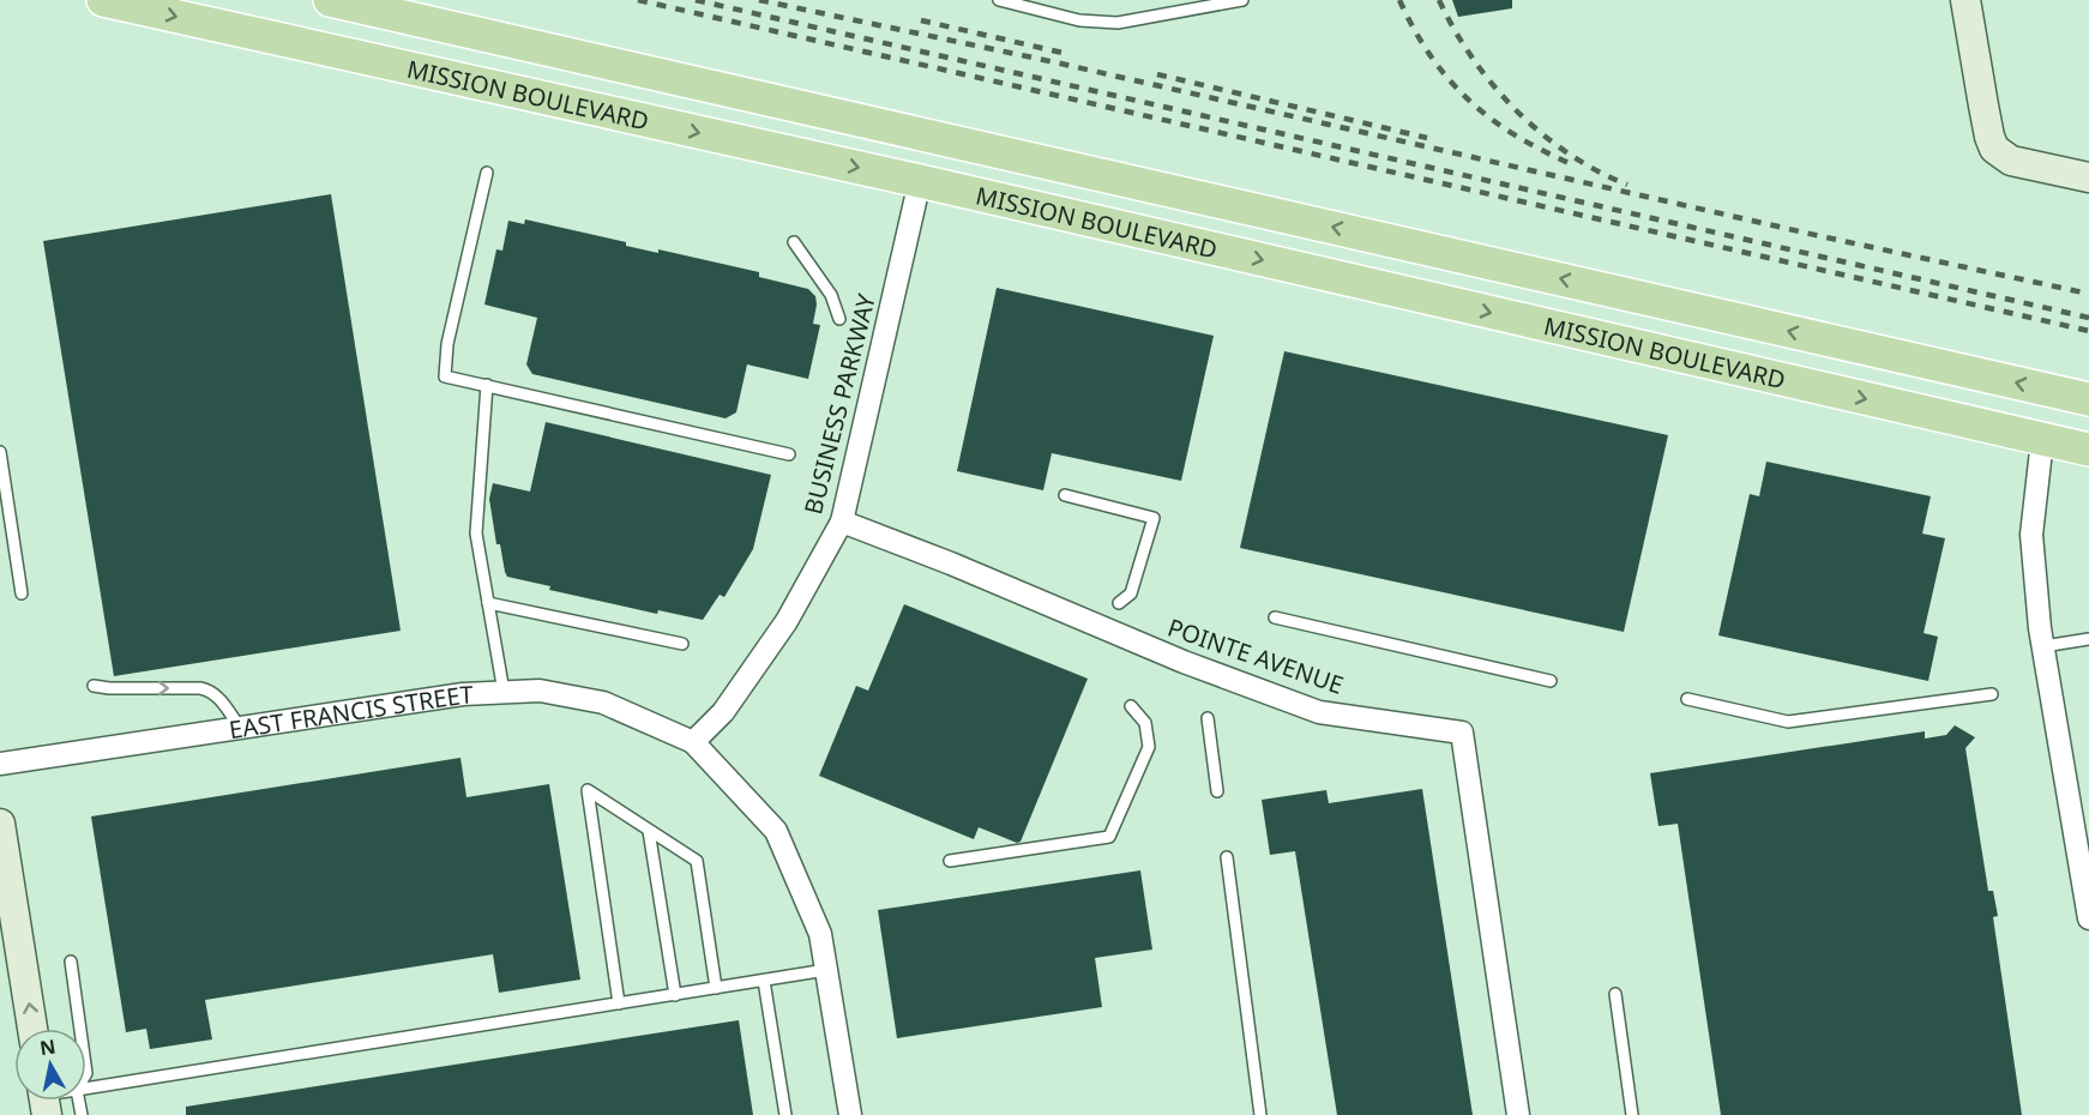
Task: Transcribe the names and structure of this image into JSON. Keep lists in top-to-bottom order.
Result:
{
  "streets": {
    "main road": ["MISSION BOULEVARD"],
    "street": ["BUSINESS PARKWAY", "POINTE AVENUE", "EAST FRANCIS STREET"]
  },
  "crossings": [
    ["MISSION BOULEVARD", "BUSINESS PARKWAY"],
    ["BUSINESS PARKWAY", "POINTE AVENUE"],
    ["BUSINESS PARKWAY", "EAST FRANCIS STREET"]
  ],
  "north": "top"
}
